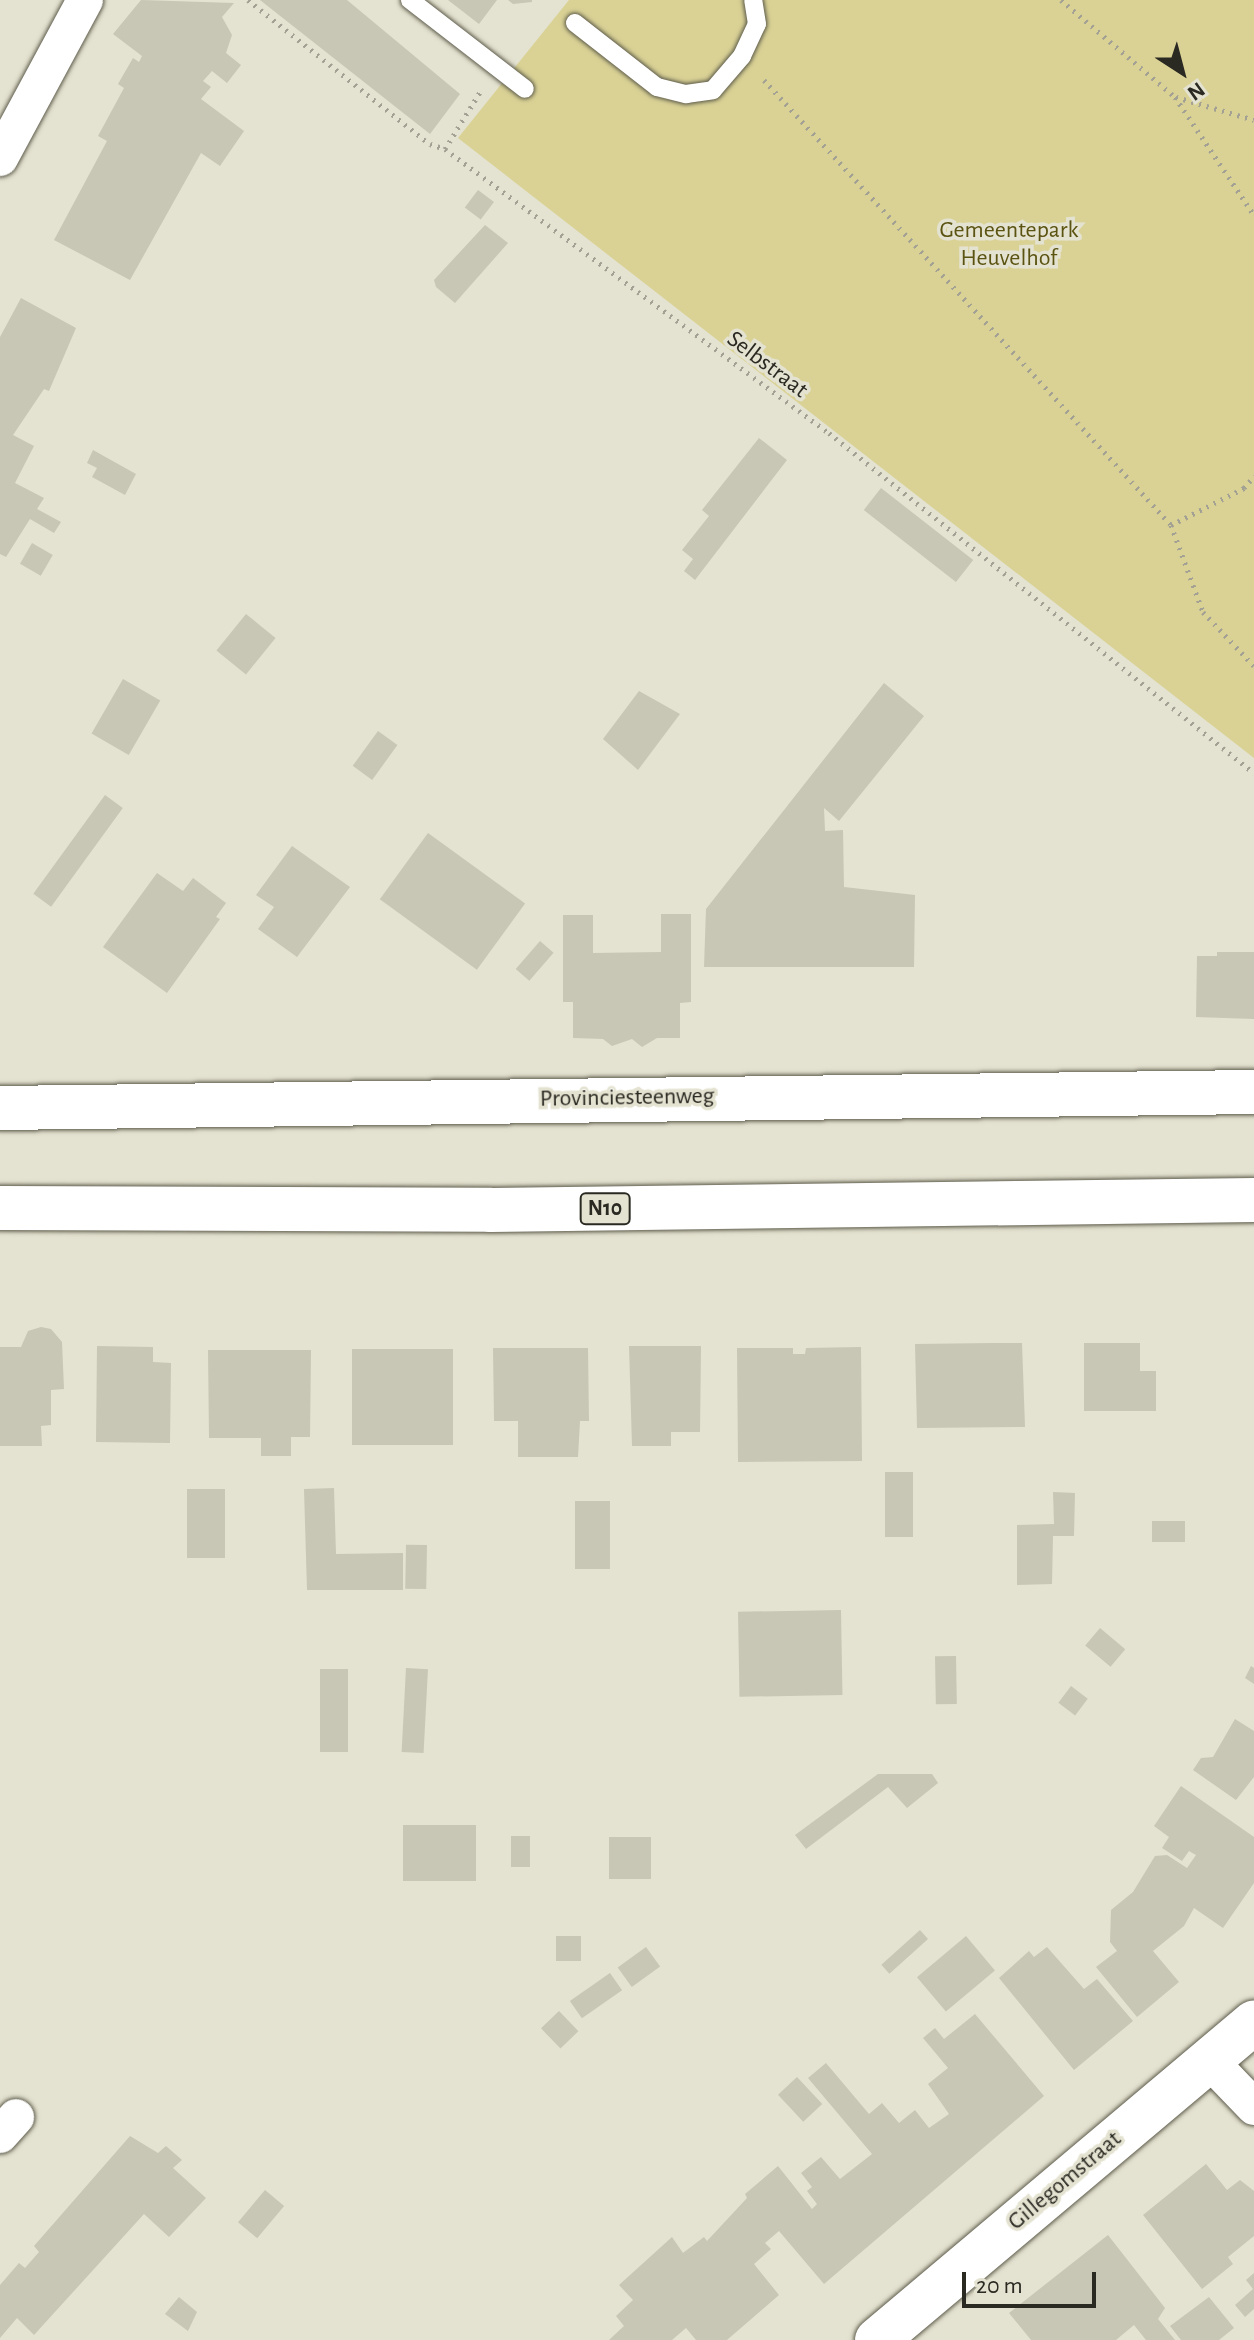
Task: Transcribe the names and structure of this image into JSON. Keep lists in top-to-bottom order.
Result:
{
  "streets": {
    "main road": ["Provinciesteenweg", "N10", "Gillegomstraat"],
    "path": ["Selbstraat"]
  },
  "parks": ["Gemeentepark Heuvelhof"],
  "scale_bar": "20 m",
  "north": "bottom right"
}
